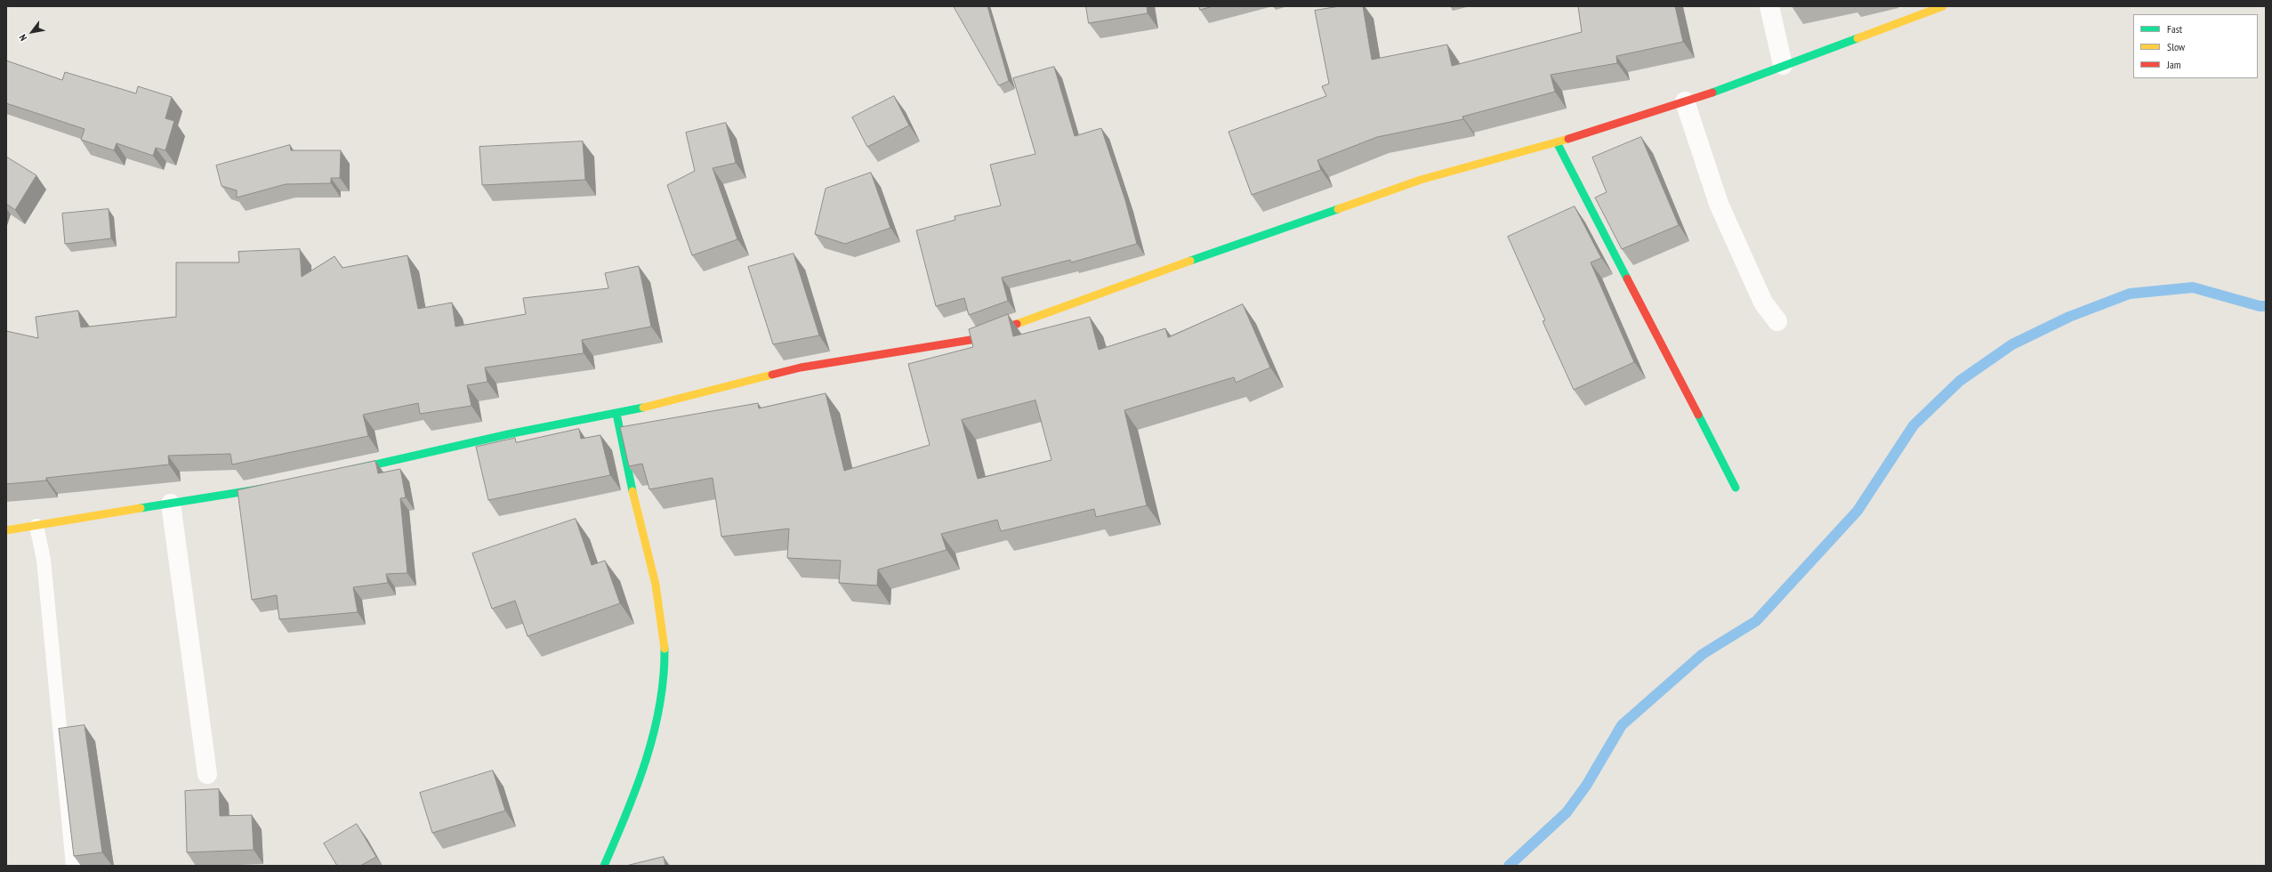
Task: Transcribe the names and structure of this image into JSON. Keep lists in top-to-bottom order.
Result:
{
  "legend": ["Fast", "Slow", "Jam"],
  "north": "bottom left"
}
